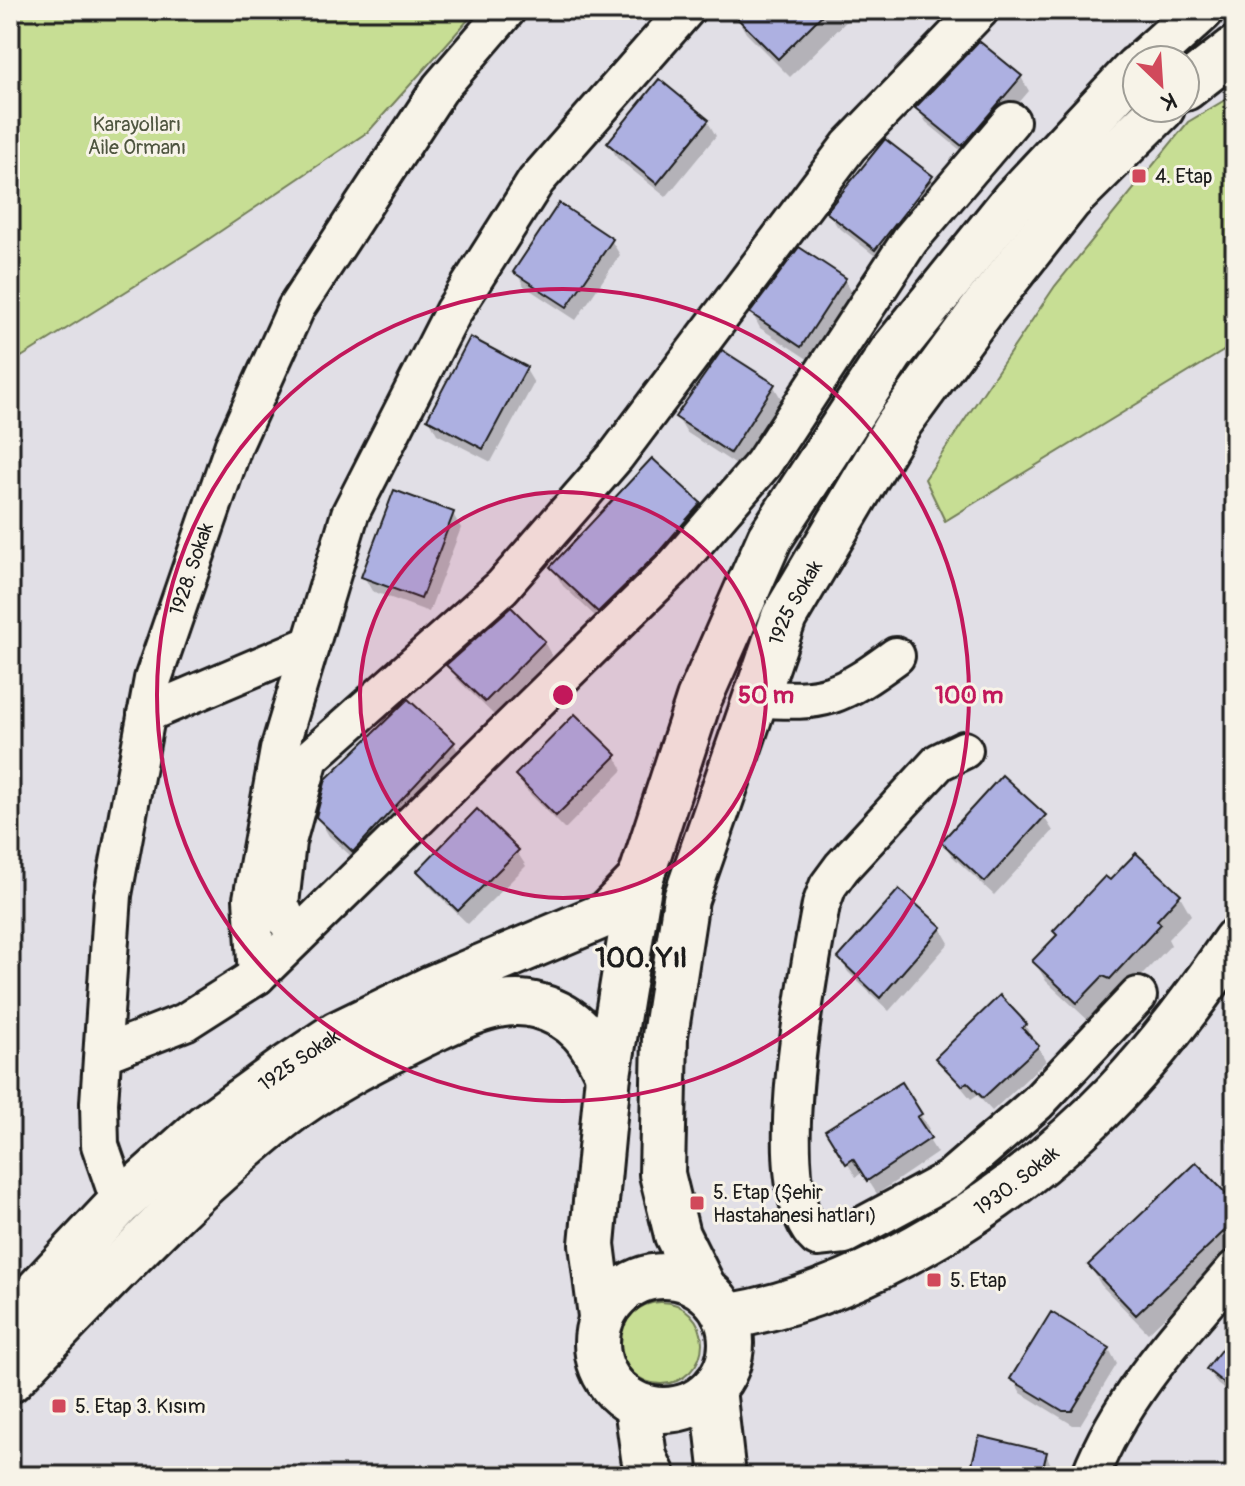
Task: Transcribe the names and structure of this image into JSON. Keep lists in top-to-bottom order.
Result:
{
  "streets": {
    "main road": ["1925 Sokak", "1930. Sokak"],
    "street": ["1928. Sokak"]
  },
  "crossings": [
    ["1928. Sokak", "1925 Sokak"],
    ["1925 Sokak", "1930. Sokak"]
  ],
  "districts": ["100. Yıl"],
  "parks": ["Karayolları Aile Ormanı"],
  "places": {
    "transit": [
      "4. Etap",
      "5. Etap (Şehir Hastahanesi hatları)",
      "5. Etap",
      "5. Etap 3. Kısım"
    ]
  },
  "north": "bottom right",
  "rings": ["50 m", "100 m"]
}
